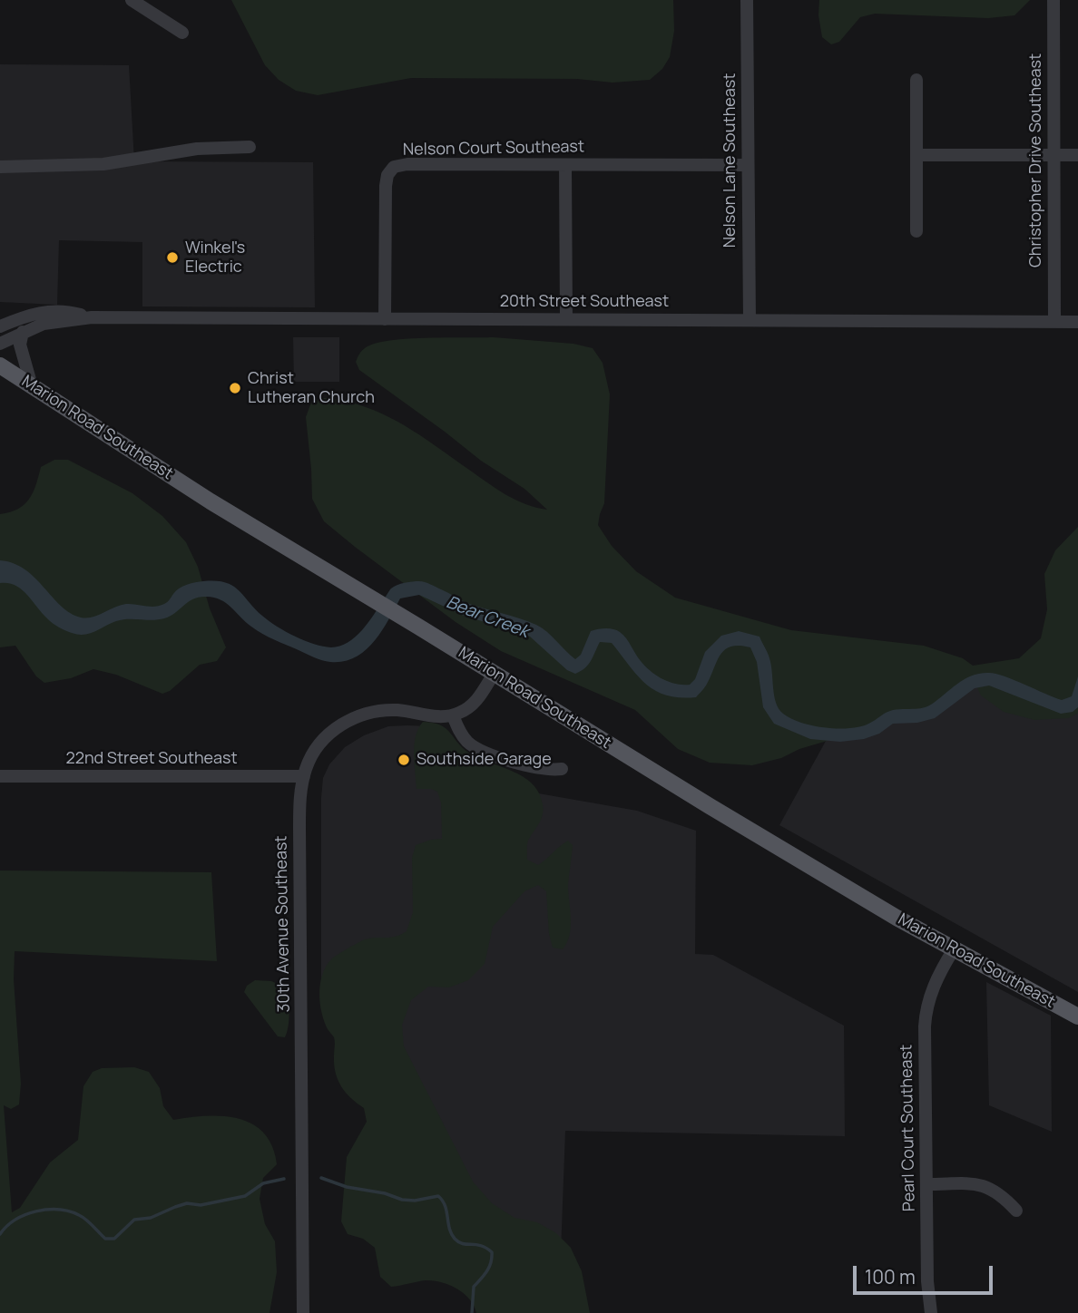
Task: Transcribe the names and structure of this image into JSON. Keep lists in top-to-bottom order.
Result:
{
  "streets": {
    "main road": ["Marion Road Southeast"],
    "street": [
      "Nelson Court Southeast",
      "Nelson Lane Southeast",
      "Christopher Drive Southeast",
      "20th Street Southeast",
      "22nd Street Southeast",
      "30th Avenue Southeast",
      "Pearl Court Southeast"
    ]
  },
  "crossings": [
    ["Nelson Court Southeast", "Nelson Lane Southeast"],
    ["Nelson Court Southeast", "20th Street Southeast"],
    ["Nelson Lane Southeast", "20th Street Southeast"],
    ["Christopher Drive Southeast", "20th Street Southeast"],
    ["Marion Road Southeast", "Pearl Court Southeast"],
    ["22nd Street Southeast", "30th Avenue Southeast"]
  ],
  "water": ["Bear Creek"],
  "places": ["Winkel's Electric", "Christ Lutheran Church", "Southside Garage"],
  "scale_bar": "100 m"
}
